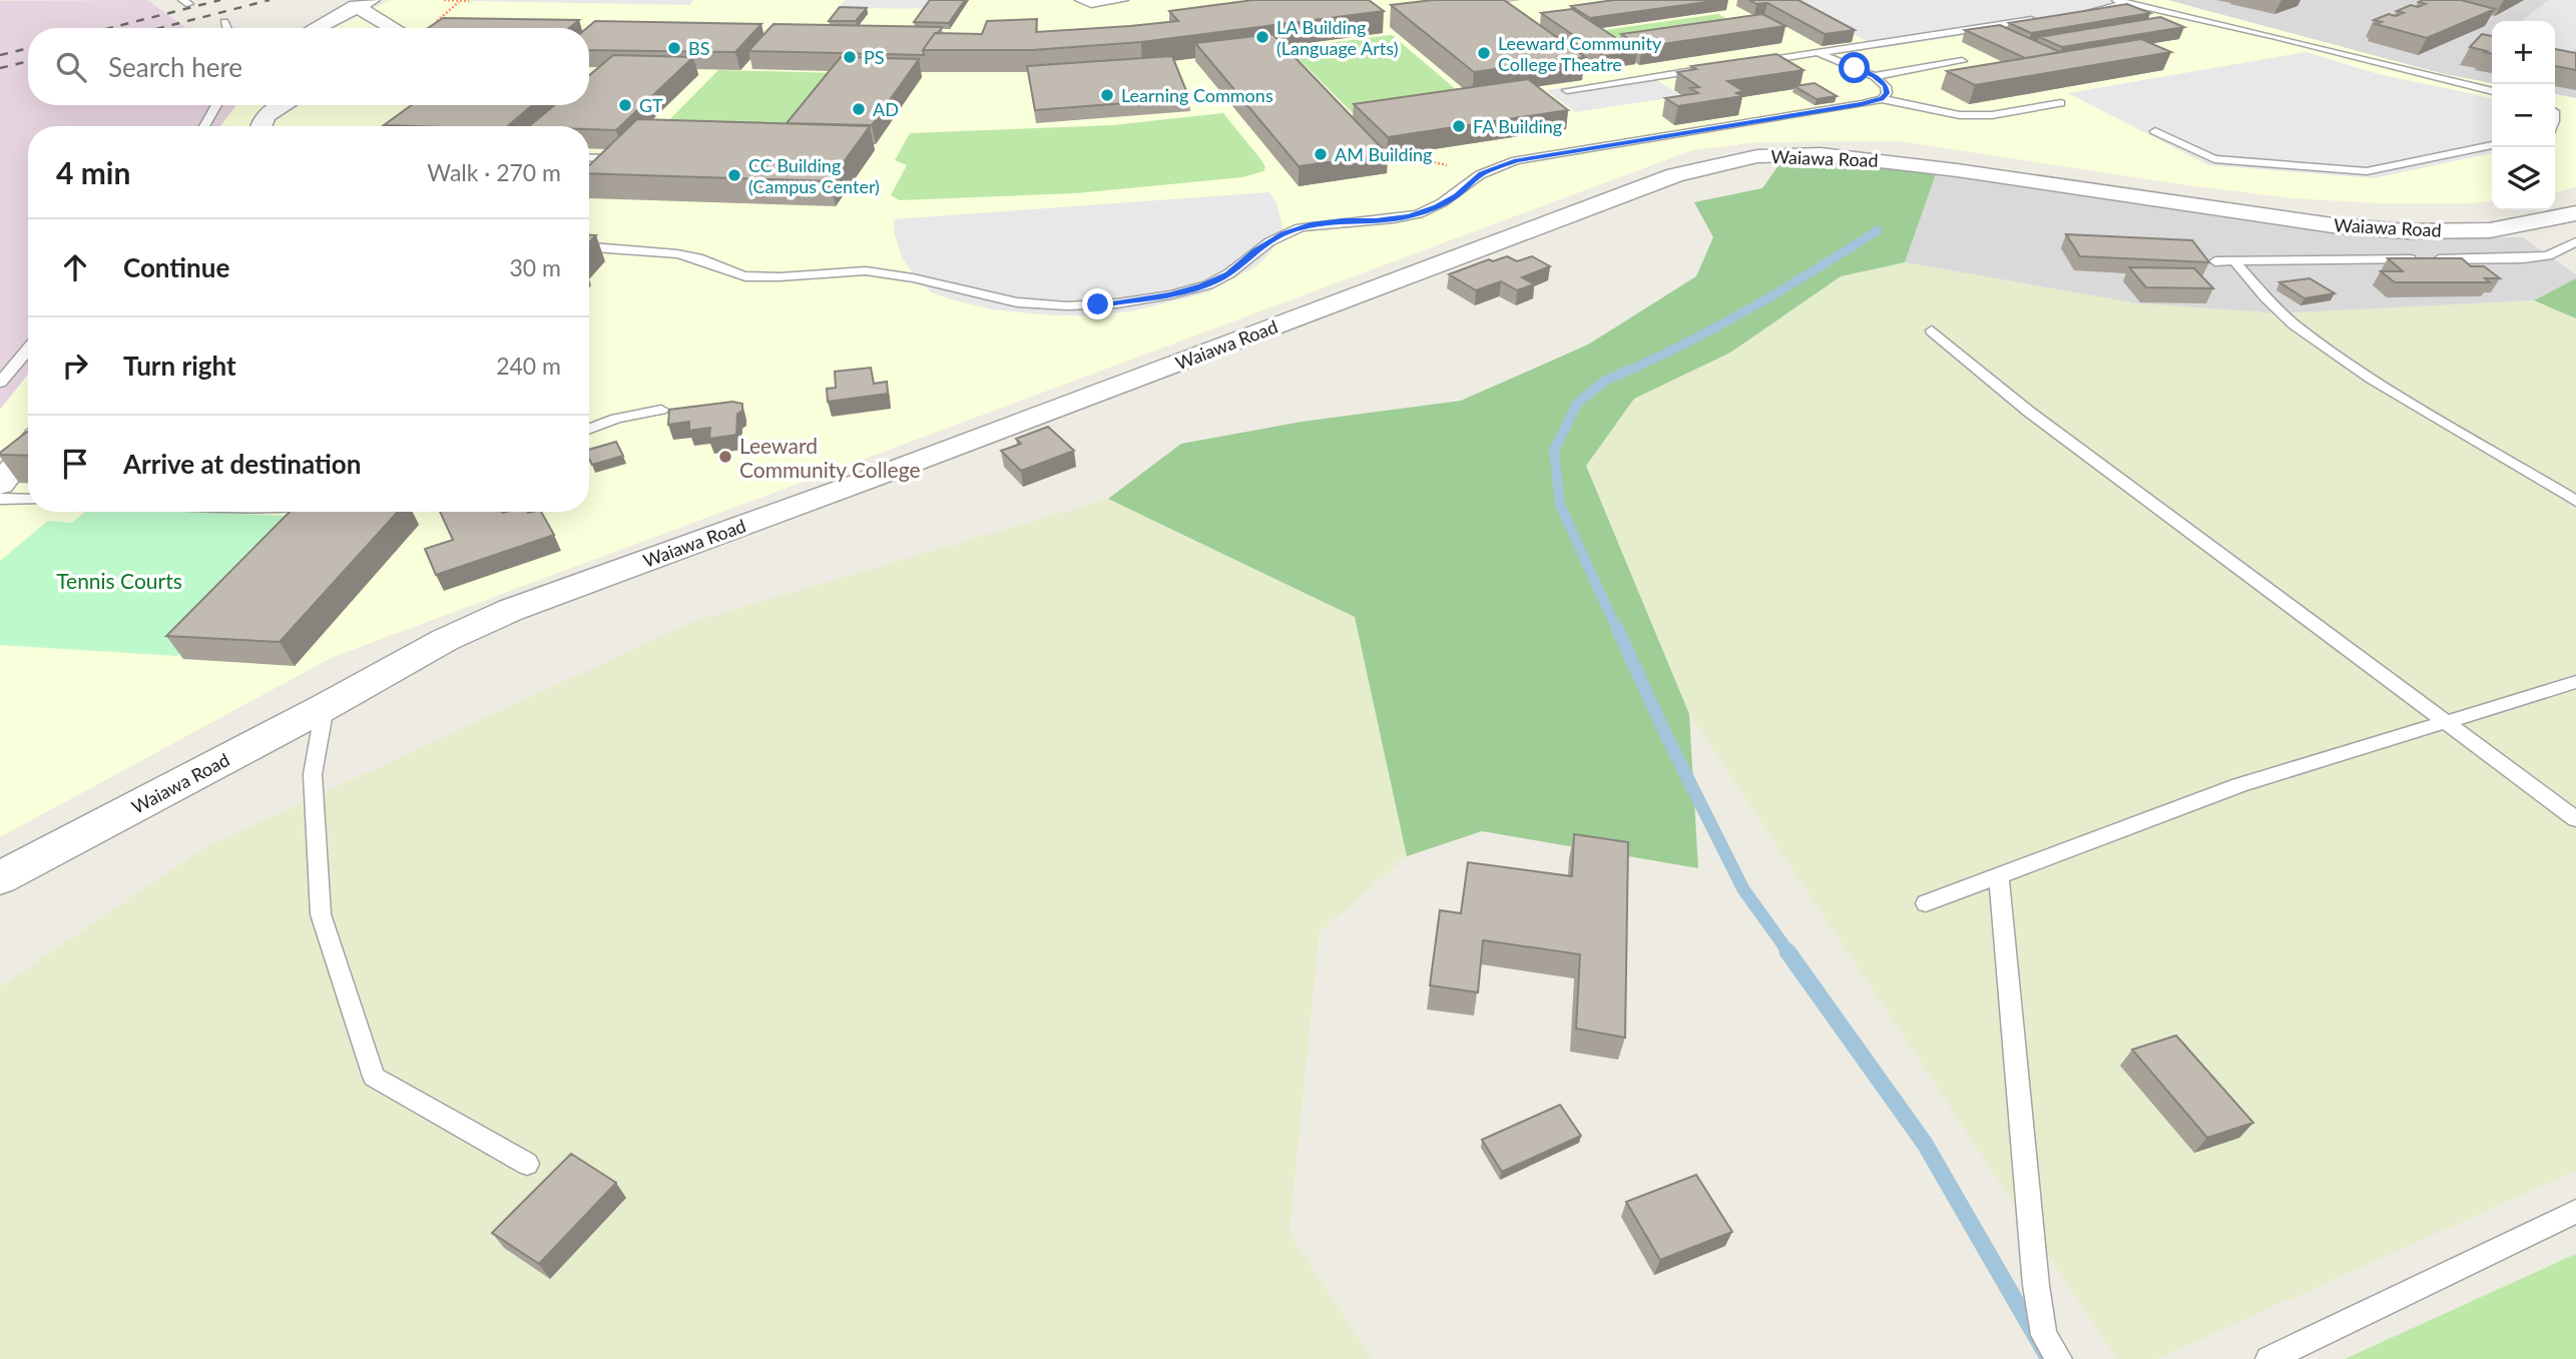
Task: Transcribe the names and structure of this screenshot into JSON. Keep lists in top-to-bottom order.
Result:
{
  "streets": {
    "street": ["Waiawa Road"]
  },
  "parks": ["Tennis Courts"],
  "places": [
    "LA Building (Language Arts)",
    "BS",
    "Leeward Community College Theatre",
    "PS",
    "Learning Commons",
    "GT",
    "AD",
    "FA Building",
    "AM Building",
    "CC Building (Campus Center)",
    "Leeward Community College"
  ],
  "page": {
    "map_buttons": ["+", "−"],
    "search": "Search here",
    "heading": ["4 min", "Walk · 270 m"],
    "list": [
      ["Continue", "30 m"],
      ["Turn right", "240 m"],
      "Arrive at destination"
    ]
  }
}
